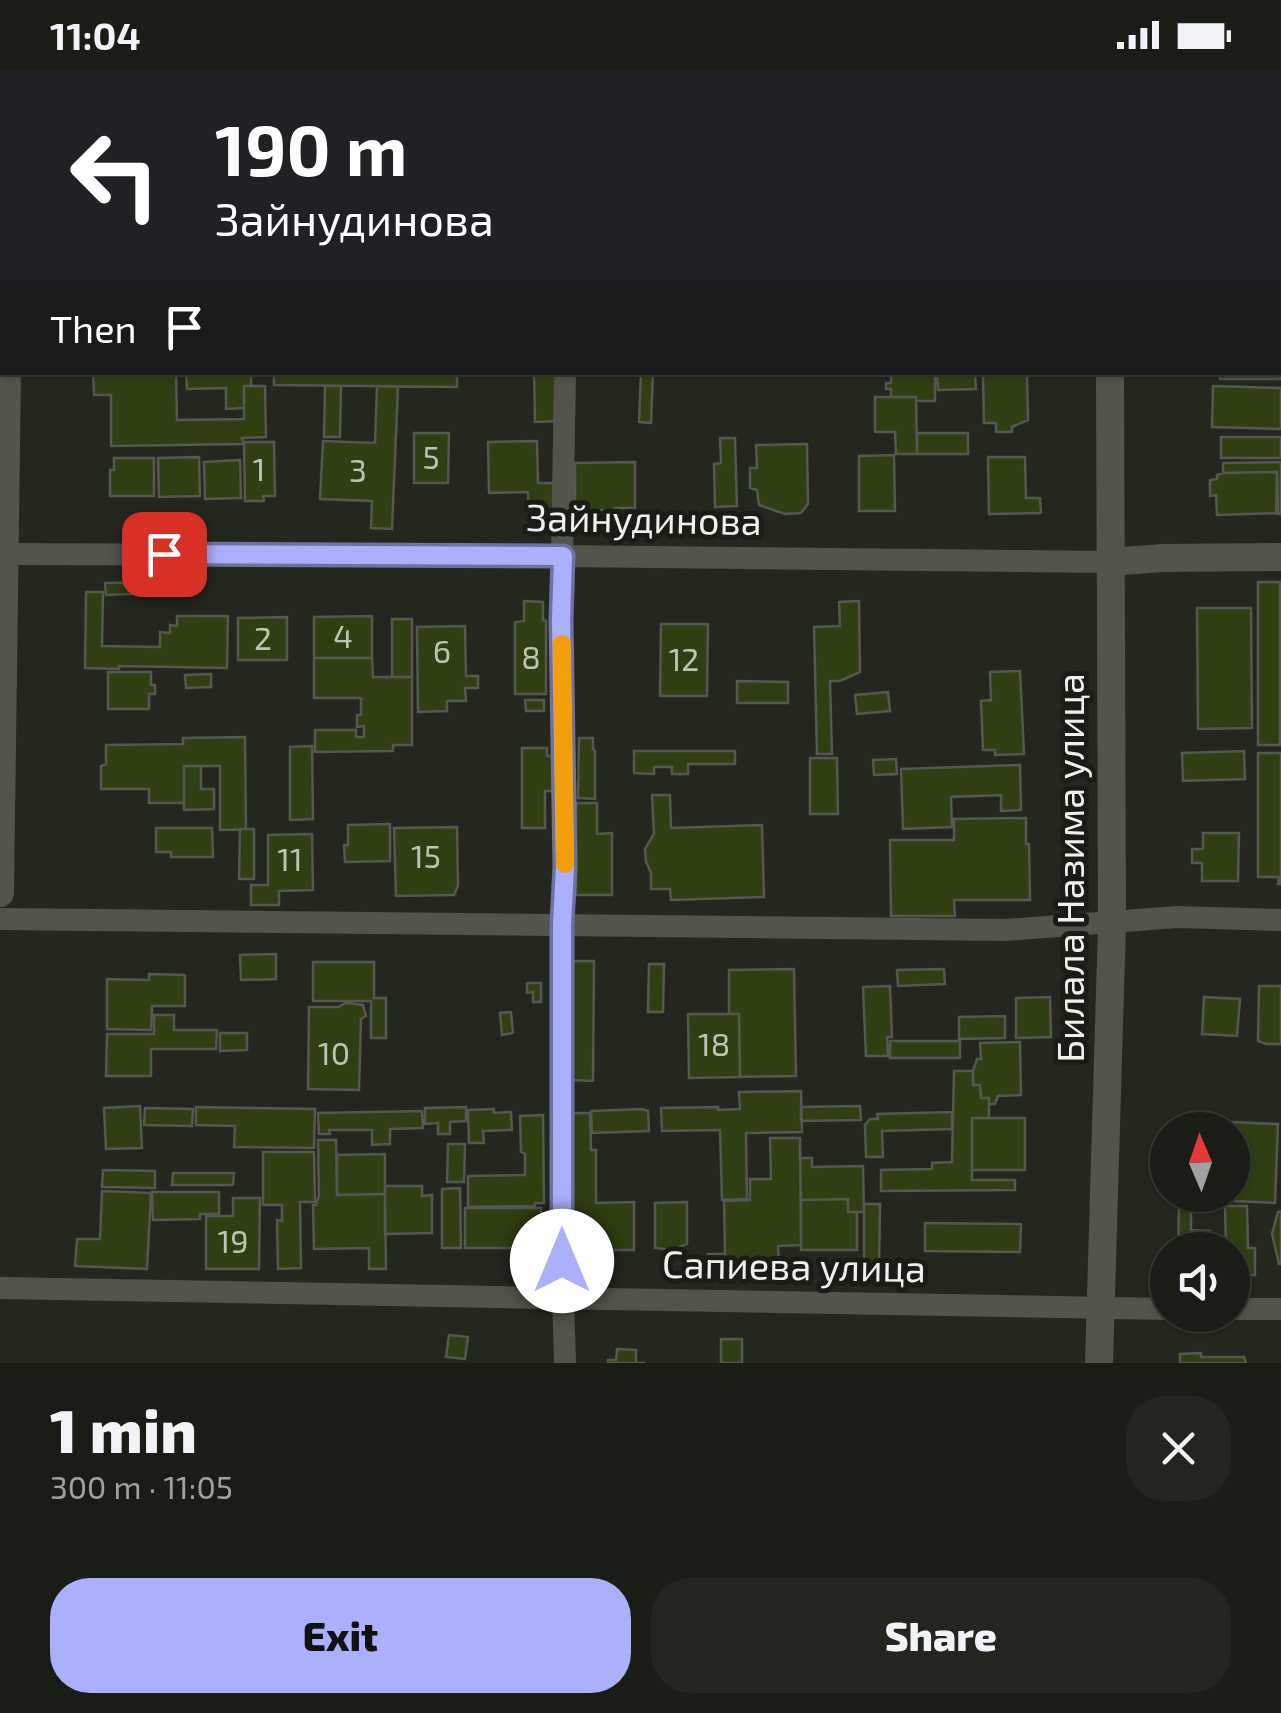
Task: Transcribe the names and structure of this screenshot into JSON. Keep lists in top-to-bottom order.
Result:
{
  "streets": {
    "street": ["Зайнудинова", "Билала Назима улица", "Сапиева улица"]
  },
  "crossings": [
    ["Зайнудинова", "Билала Назима улица"],
    ["Билала Назима улица", "Сапиева улица"]
  ],
  "house_numbers": [
    "5",
    "1",
    "3",
    "4",
    "2",
    "6",
    "8",
    "12",
    "15",
    "11",
    "18",
    "10",
    "19"
  ],
  "north": "top",
  "page": {
    "status": "11:04",
    "turn": ["190 m", "Зайнудинова"],
    "then": "Then",
    "heading": ["1 min", "300 m · 11:05"],
    "buttons": ["Exit", "Share"]
  }
}
